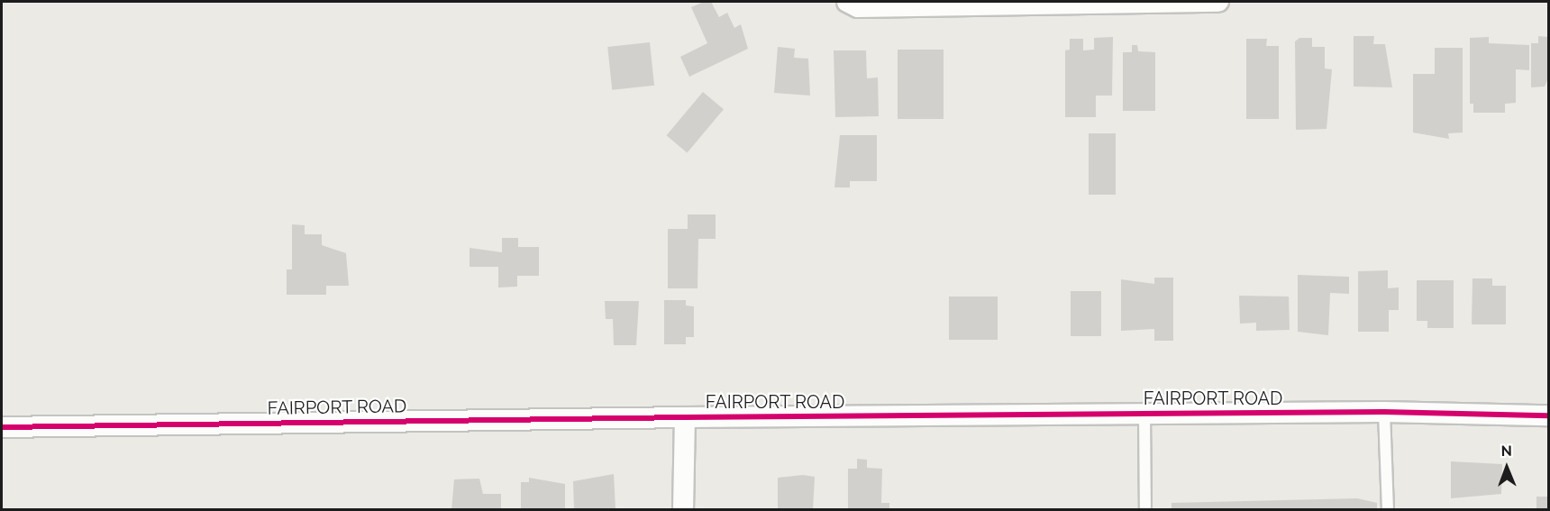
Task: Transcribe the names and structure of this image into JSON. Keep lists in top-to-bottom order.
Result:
{
  "streets": {
    "street": ["FAIRPORT ROAD"]
  },
  "north": "top"
}
